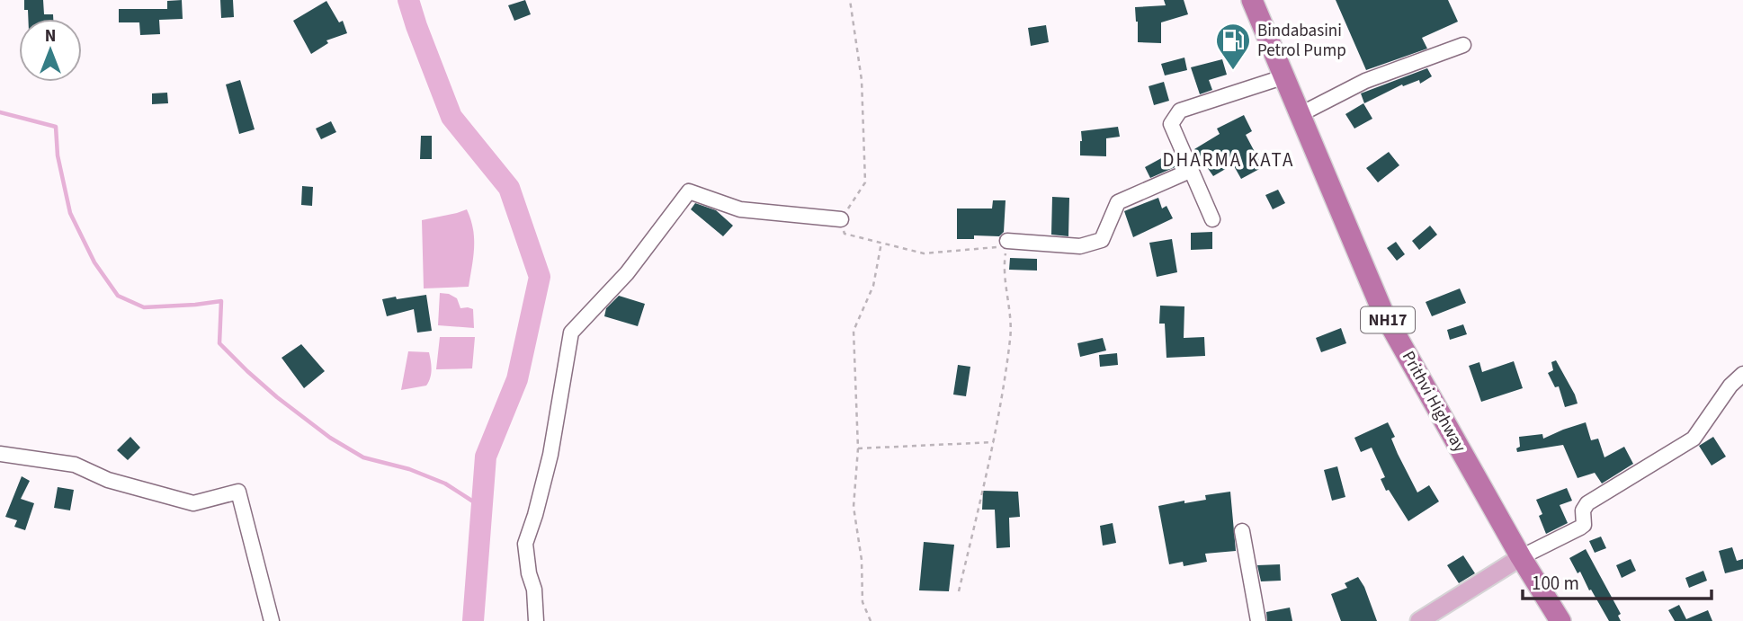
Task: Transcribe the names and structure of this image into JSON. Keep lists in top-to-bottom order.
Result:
{
  "streets": {
    "highway": ["NH17", "Prithvi Highway"]
  },
  "districts": ["DHARMA KATA"],
  "places": {
    "fuel station": ["Bindabasini Petrol Pump"]
  },
  "scale_bar": "100 m",
  "north": "top"
}
